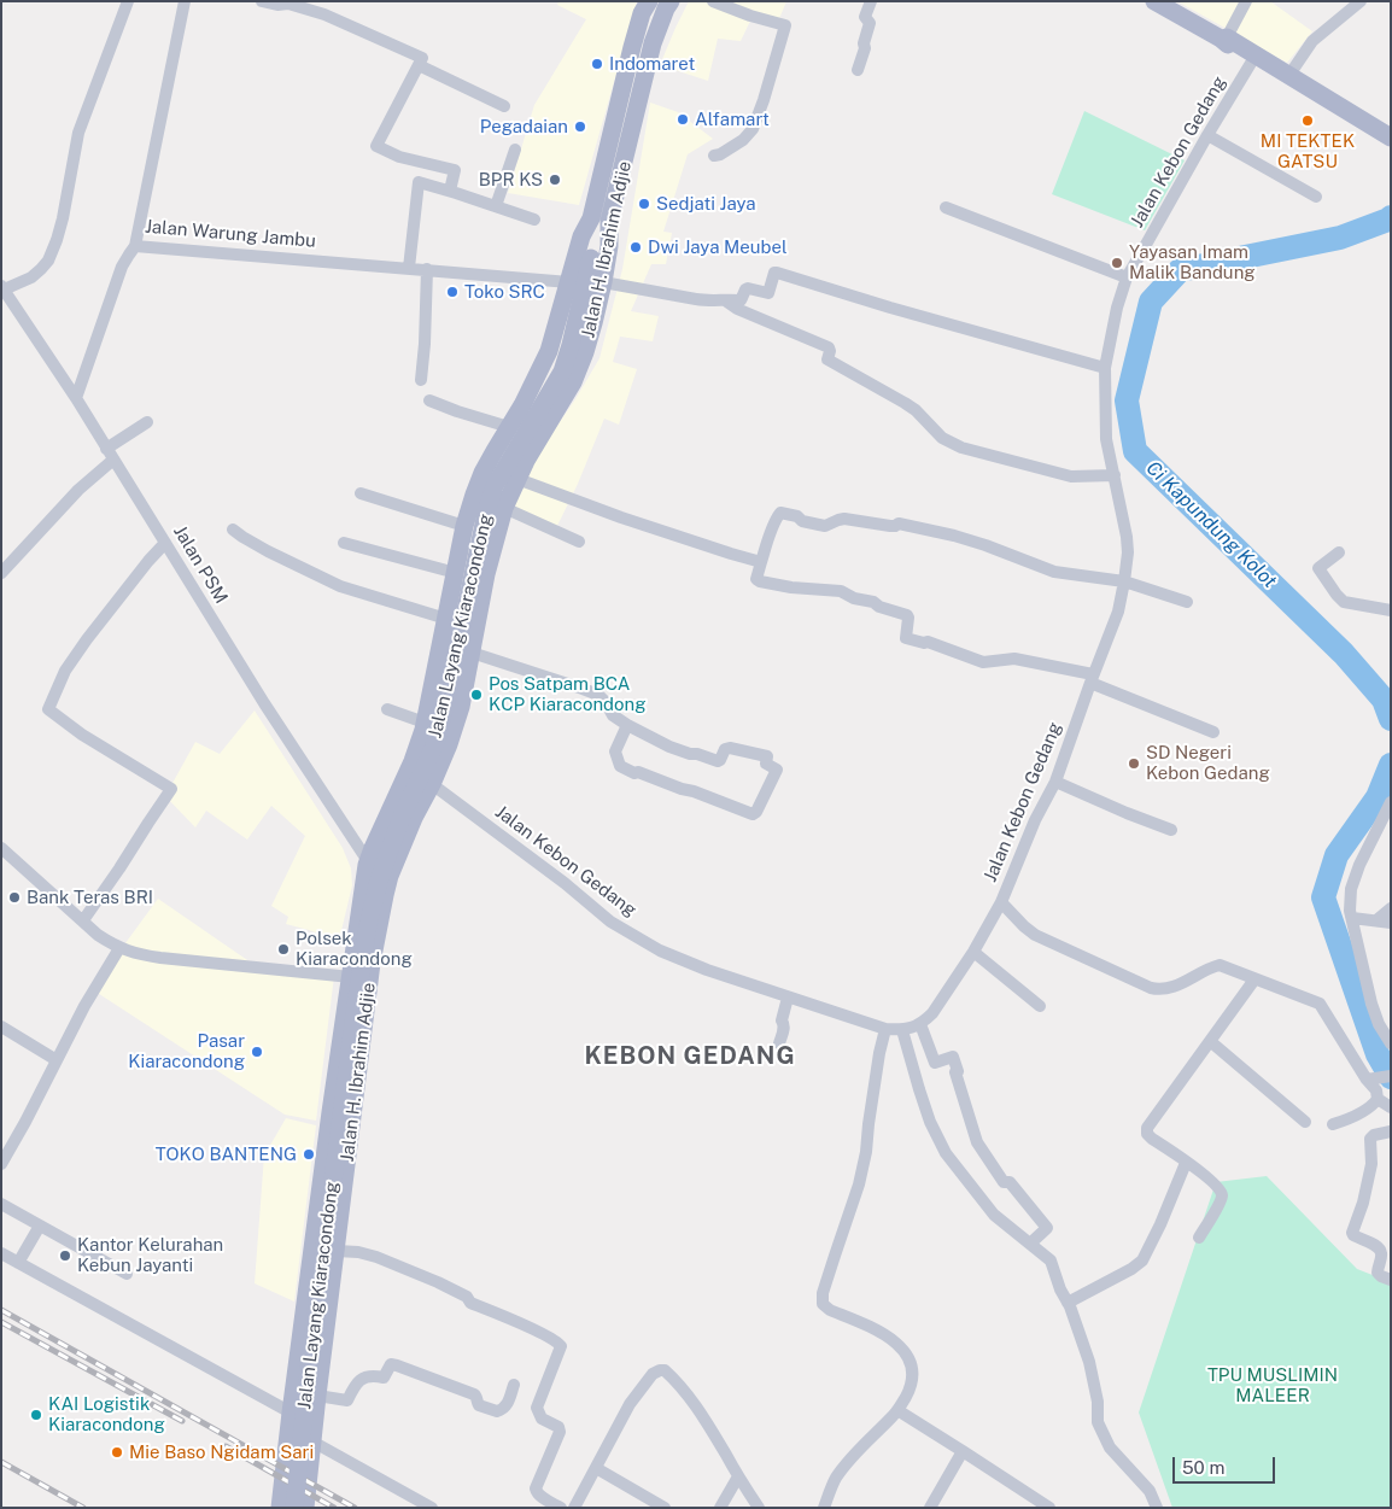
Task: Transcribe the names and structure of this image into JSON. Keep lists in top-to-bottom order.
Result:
{
  "streets": {
    "main road": ["Jalan H. Ibrahim Adjie", "Jalan Layang Kiaracondong"],
    "street": ["Jalan Kebon Gedang", "Jalan Warung Jambu", "Jalan PSM"]
  },
  "crossings": [
    ["Jalan Kebon Gedang", "Jalan H. Ibrahim Adjie"],
    ["Jalan Warung Jambu", "Jalan H. Ibrahim Adjie"],
    ["Jalan H. Ibrahim Adjie", "Jalan PSM"],
    ["Jalan H. Ibrahim Adjie", "Jalan Layang Kiaracondong"]
  ],
  "districts": ["KEBON GEDANG"],
  "water": ["Ci Kapundung Kolot"],
  "parks": ["TPU MUSLIMIN MALEER"],
  "places": [
    "Indomaret",
    "Alfamart",
    "MI TEKTEK GATSU",
    "Pegadaian",
    "BPR KS",
    "Sedjati Jaya",
    "Dwi Jaya Meubel",
    "Yayasan Imam Malik Bandung",
    "Toko SRC",
    "Pos Satpam BCA KCP Kiaracondong",
    "SD Negeri Kebon Gedang",
    "Bank Teras BRI",
    "Polsek Kiaracondong",
    "Pasar Kiaracondong",
    "TOKO BANTENG",
    "Kantor Kelurahan Kebun Jayanti",
    "KAI Logistik Kiaracondong",
    "Mie Baso Ngidam Sari"
  ],
  "scale_bar": "50 m"
}
